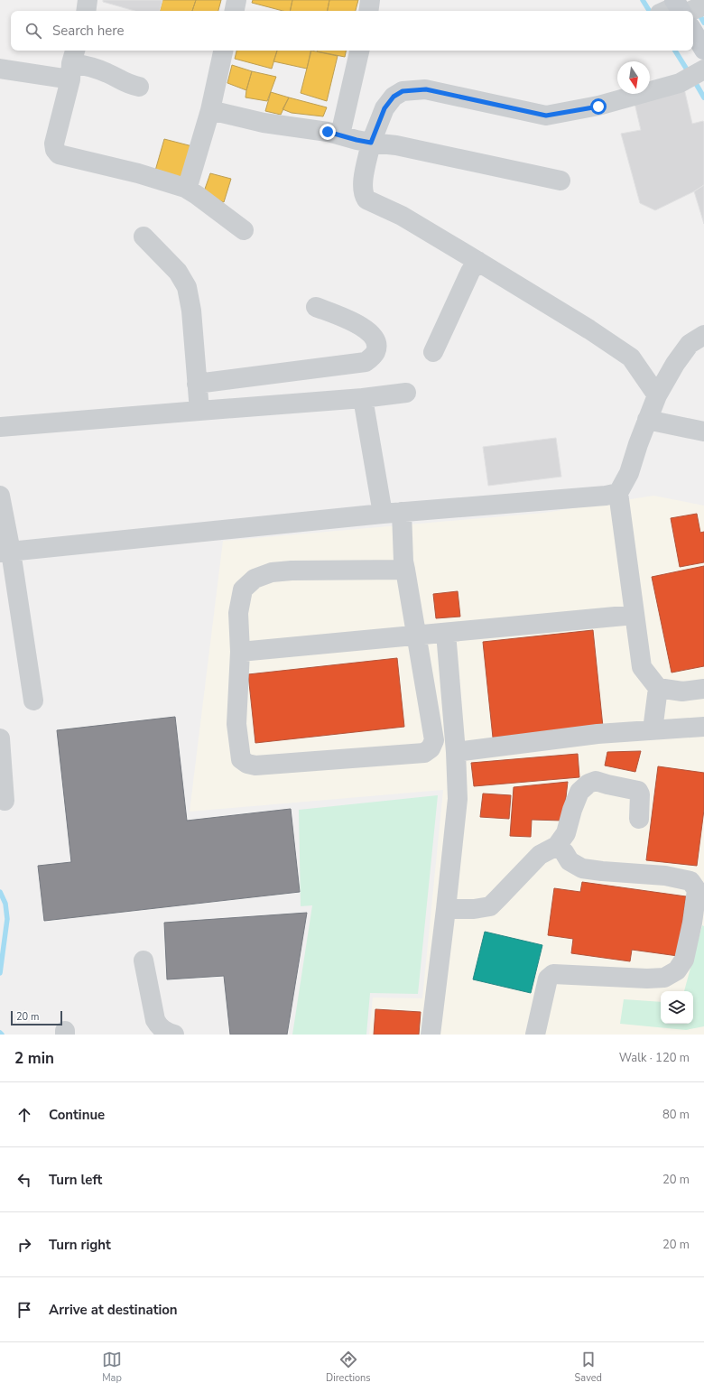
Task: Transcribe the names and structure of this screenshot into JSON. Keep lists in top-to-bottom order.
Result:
{
  "scale_bar": "20 m",
  "north": "bottom",
  "page": {
    "search": "Search here",
    "scale": "20 m",
    "heading": ["2 min", "Walk · 120 m"],
    "list": [
      ["Continue", "80 m"],
      ["Turn left", "20 m"],
      ["Turn right", "20 m"],
      "Arrive at destination"
    ],
    "nav": ["Map", "Directions", "Saved"]
  }
}
